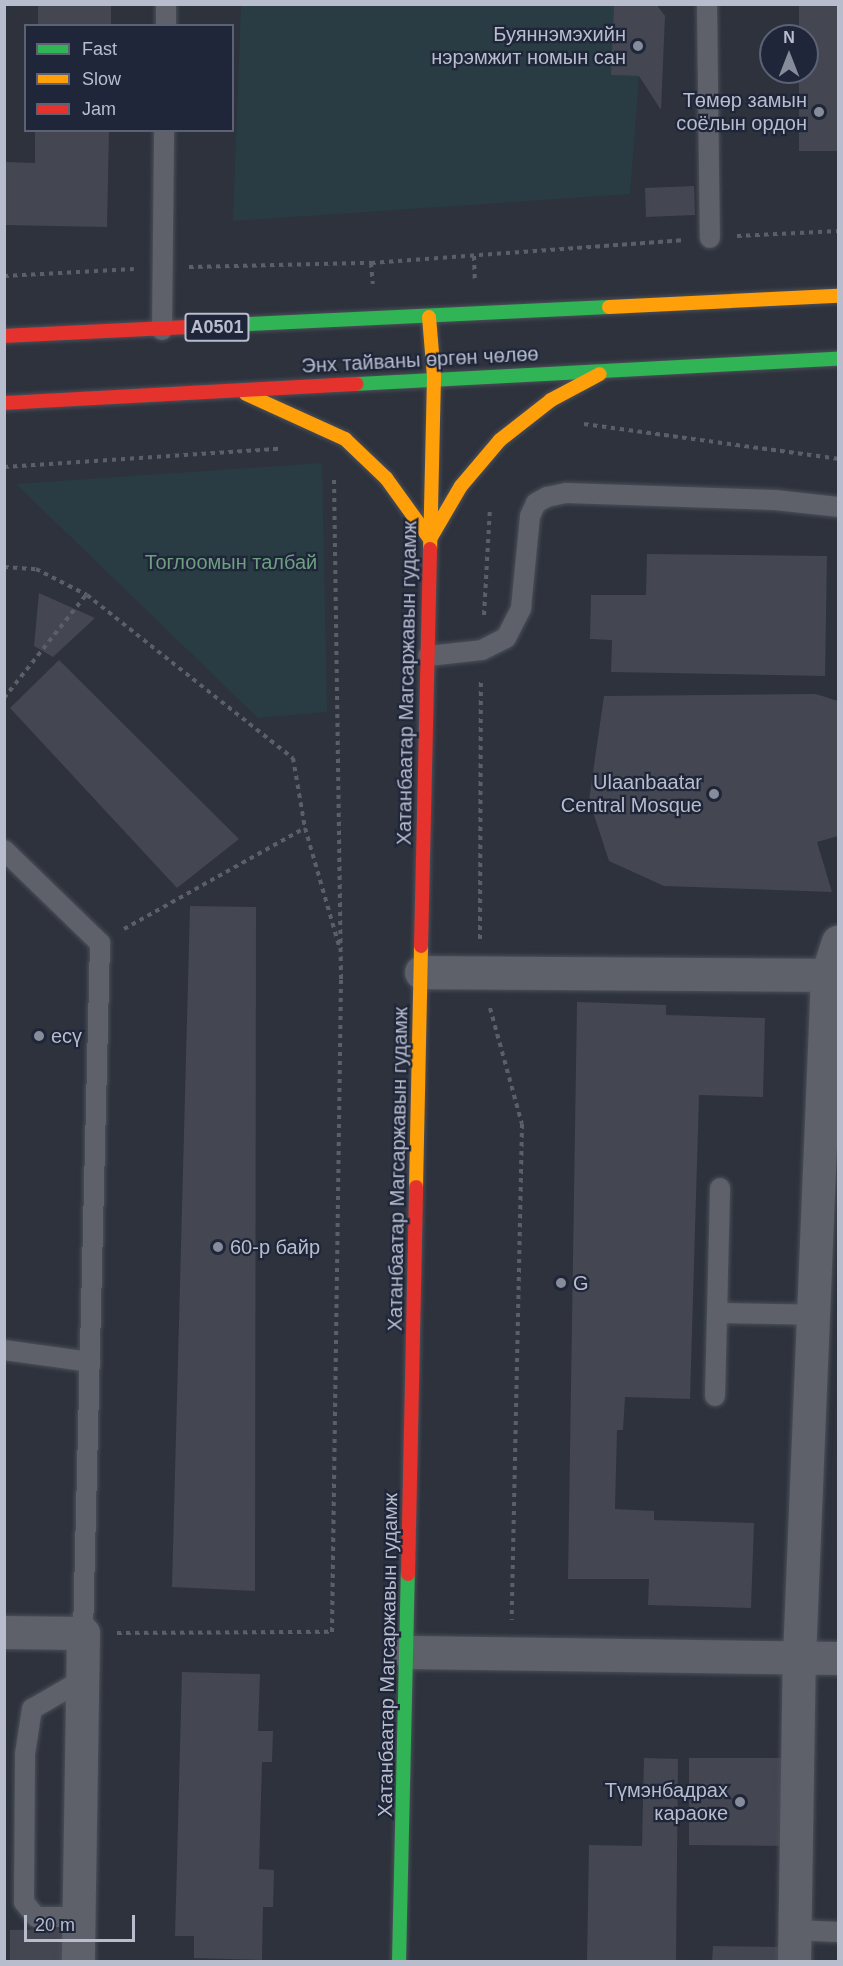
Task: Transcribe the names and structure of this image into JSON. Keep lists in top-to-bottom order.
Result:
{
  "streets": {
    "main road": ["A0501", "Энх тайваны өргөн чөлөө", "Хатанбаатар Магсаржавын гудамж"]
  },
  "crossings": [
    ["A0501", "Хатанбаатар Магсаржавын гудамж"],
    ["Энх тайваны өргөн чөлөө", "Хатанбаатар Магсаржавын гудамж"]
  ],
  "parks": ["Тоглоомын талбай"],
  "places": [
    "Буяннэмэхийн нэрэмжит номын сан",
    "Төмөр замын соёлын ордон",
    "Ulaanbaatar Central Mosque",
    "есү",
    "60-р байр",
    "G",
    "Түмэнбадрах караоке"
  ],
  "legend": ["Fast", "Slow", "Jam"],
  "scale_bar": "20 m",
  "north": "top"
}
